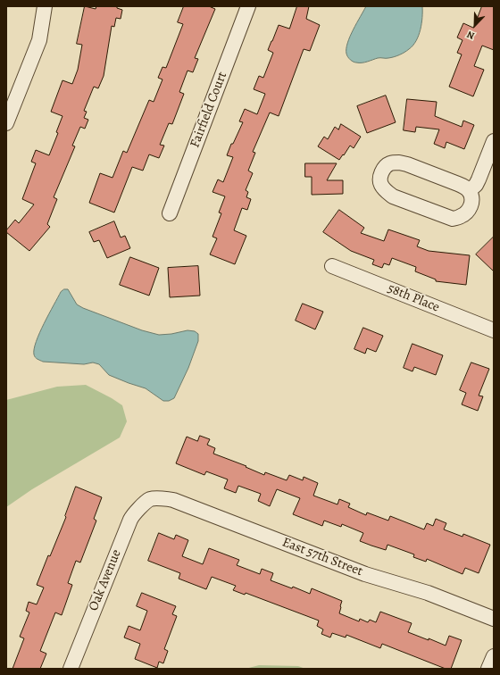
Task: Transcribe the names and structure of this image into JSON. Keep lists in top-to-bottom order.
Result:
{
  "streets": {
    "street": [
      "Fairfield Court",
      "58th Place",
      "East 57th Street",
      "Oak Avenue"
    ]
  },
  "crossings": [
    ["East 57th Street", "Oak Avenue"]
  ],
  "north": "bottom left"
}
